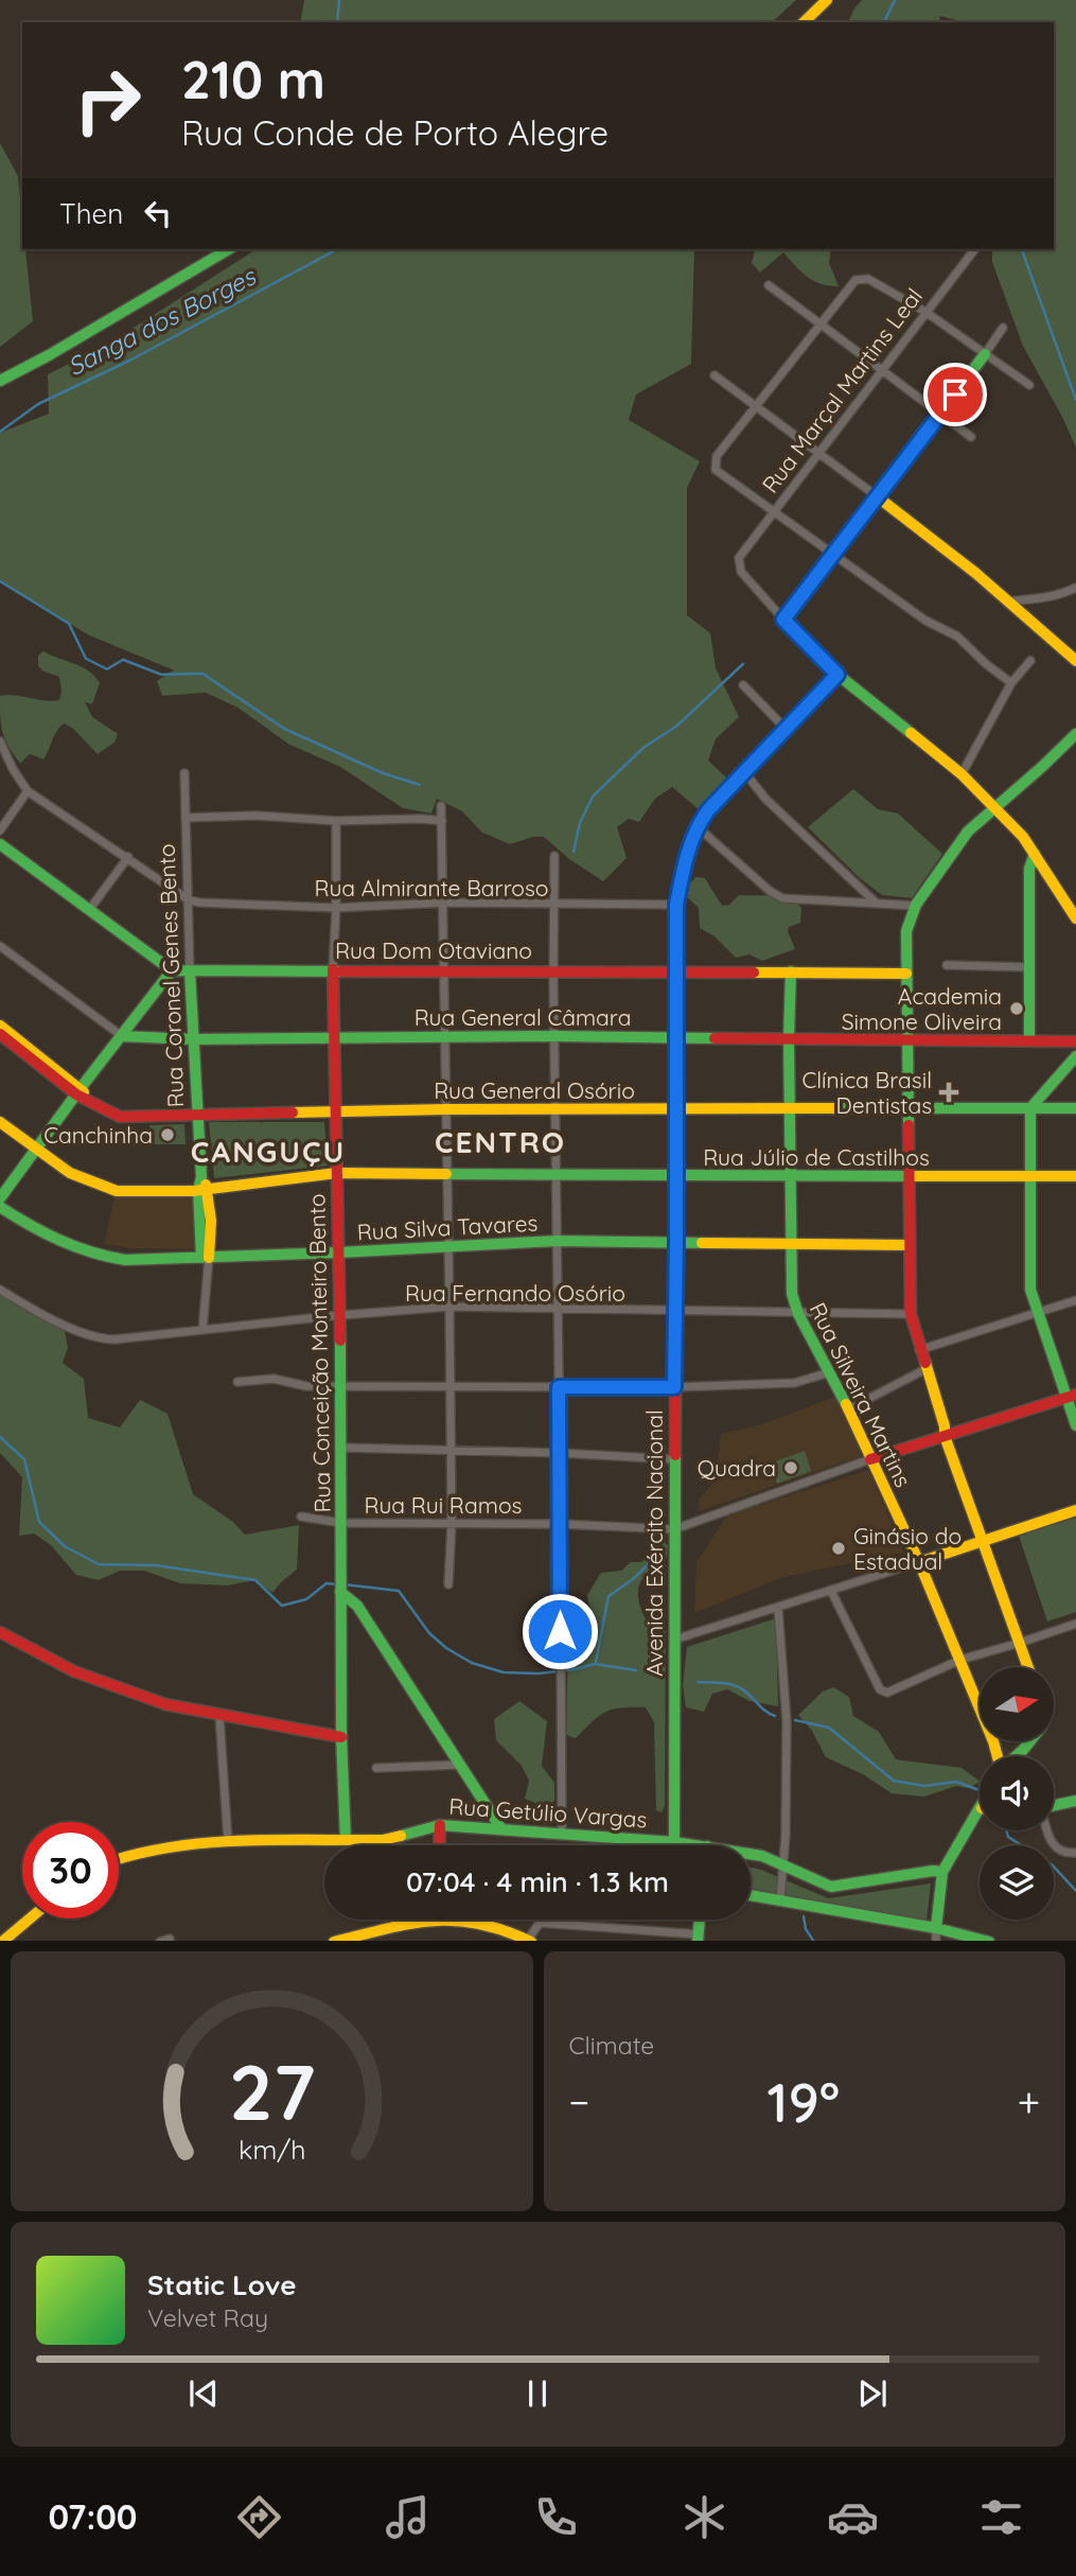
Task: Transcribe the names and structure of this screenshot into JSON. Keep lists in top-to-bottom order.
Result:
{
  "streets": {
    "main road": [
      "Rua Dom Otaviano",
      "Rua Coronel Genes Bento",
      "Rua General Câmara",
      "Rua General Osório",
      "Rua Júlio de Castilhos",
      "Rua Silva Tavares",
      "Rua Conceição Monteiro Bento",
      "Rua Silveira Martins",
      "Avenida Exército Nacional",
      "Rua Getúlio Vargas"
    ],
    "street": [
      "Rua Marçal Martins Leal",
      "Rua Almirante Barroso",
      "Rua Fernando Osório",
      "Rua Rui Ramos"
    ]
  },
  "crossings": [
    ["Rua Almirante Barroso", "Rua Coronel Genes Bento"],
    ["Rua Almirante Barroso", "Rua Conceição Monteiro Bento"],
    ["Rua Almirante Barroso", "Avenida Exército Nacional"],
    ["Rua Dom Otaviano", "Rua Coronel Genes Bento"],
    ["Rua Dom Otaviano", "Rua Conceição Monteiro Bento"],
    ["Rua Dom Otaviano", "Rua Silveira Martins"],
    ["Rua Dom Otaviano", "Avenida Exército Nacional"],
    ["Rua Coronel Genes Bento", "Rua General Câmara"],
    ["Rua Coronel Genes Bento", "Rua General Osório"],
    ["Rua Coronel Genes Bento", "Rua Júlio de Castilhos"],
    ["Rua Coronel Genes Bento", "Rua Silva Tavares"],
    ["Rua Coronel Genes Bento", "Rua Fernando Osório"],
    ["Rua General Câmara", "Rua Conceição Monteiro Bento"],
    ["Rua General Câmara", "Rua Silveira Martins"],
    ["Rua General Câmara", "Avenida Exército Nacional"],
    ["Rua General Osório", "Rua Conceição Monteiro Bento"],
    ["Rua General Osório", "Rua Silveira Martins"],
    ["Rua General Osório", "Avenida Exército Nacional"],
    ["Rua Júlio de Castilhos", "Rua Conceição Monteiro Bento"],
    ["Rua Júlio de Castilhos", "Rua Silveira Martins"],
    ["Rua Júlio de Castilhos", "Avenida Exército Nacional"],
    ["Rua Silva Tavares", "Rua Conceição Monteiro Bento"],
    ["Rua Silva Tavares", "Rua Silveira Martins"],
    ["Rua Silva Tavares", "Avenida Exército Nacional"],
    ["Rua Fernando Osório", "Rua Conceição Monteiro Bento"],
    ["Rua Fernando Osório", "Rua Silveira Martins"],
    ["Rua Fernando Osório", "Avenida Exército Nacional"],
    ["Rua Conceição Monteiro Bento", "Rua Rui Ramos"],
    ["Rua Conceição Monteiro Bento", "Rua Getúlio Vargas"],
    ["Rua Rui Ramos", "Avenida Exército Nacional"],
    ["Avenida Exército Nacional", "Rua Getúlio Vargas"]
  ],
  "districts": ["CENTRO", "CANGUÇU"],
  "water": ["Sanga dos Borges"],
  "places": {
    "other": [
      "Academia Simone Oliveira",
      "Canchinha",
      "Quadra",
      "Ginásio do Estadual"
    ],
    "health": ["Clínica Brasil Dentistas"]
  },
  "north": "right",
  "page": {
    "turn": ["210 m", "Rua Conde de Porto Alegre"],
    "then": "Then",
    "limit": "30",
    "trip": "07:04 · 4 min · 1.3 km",
    "tile": "Climate",
    "heat": ["−", "19°", "+"],
    "song": ["Static Love", "Velvet Ray"],
    "tabs": "07:00",
    "gauge": ["27", "km/h"]
  }
}
